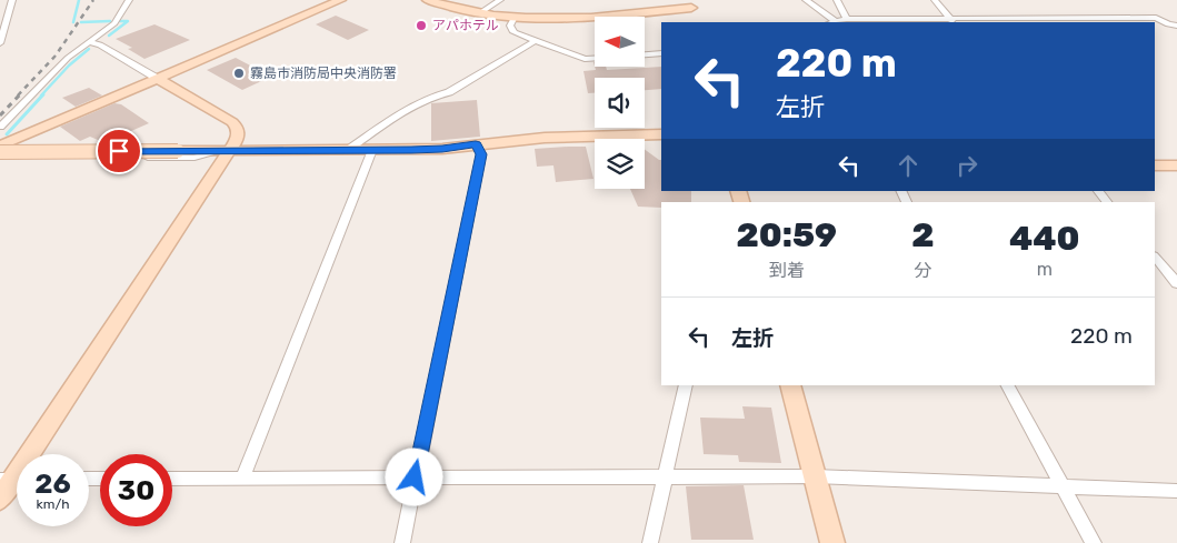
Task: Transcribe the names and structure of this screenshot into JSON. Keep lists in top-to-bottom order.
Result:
{
  "places": ["アパホテル", "霧島市消防局中央消防署"],
  "north": "left",
  "page": {
    "turn": ["220 m", "左折"],
    "eta": [
      "20:59",
      "到着",
      "2",
      "分",
      "440",
      "m"
    ],
    "list": [
      {
        "name": "左折",
        "value": "220 m"
      }
    ],
    "speed": "26 km/h",
    "limit": "30"
  }
}
